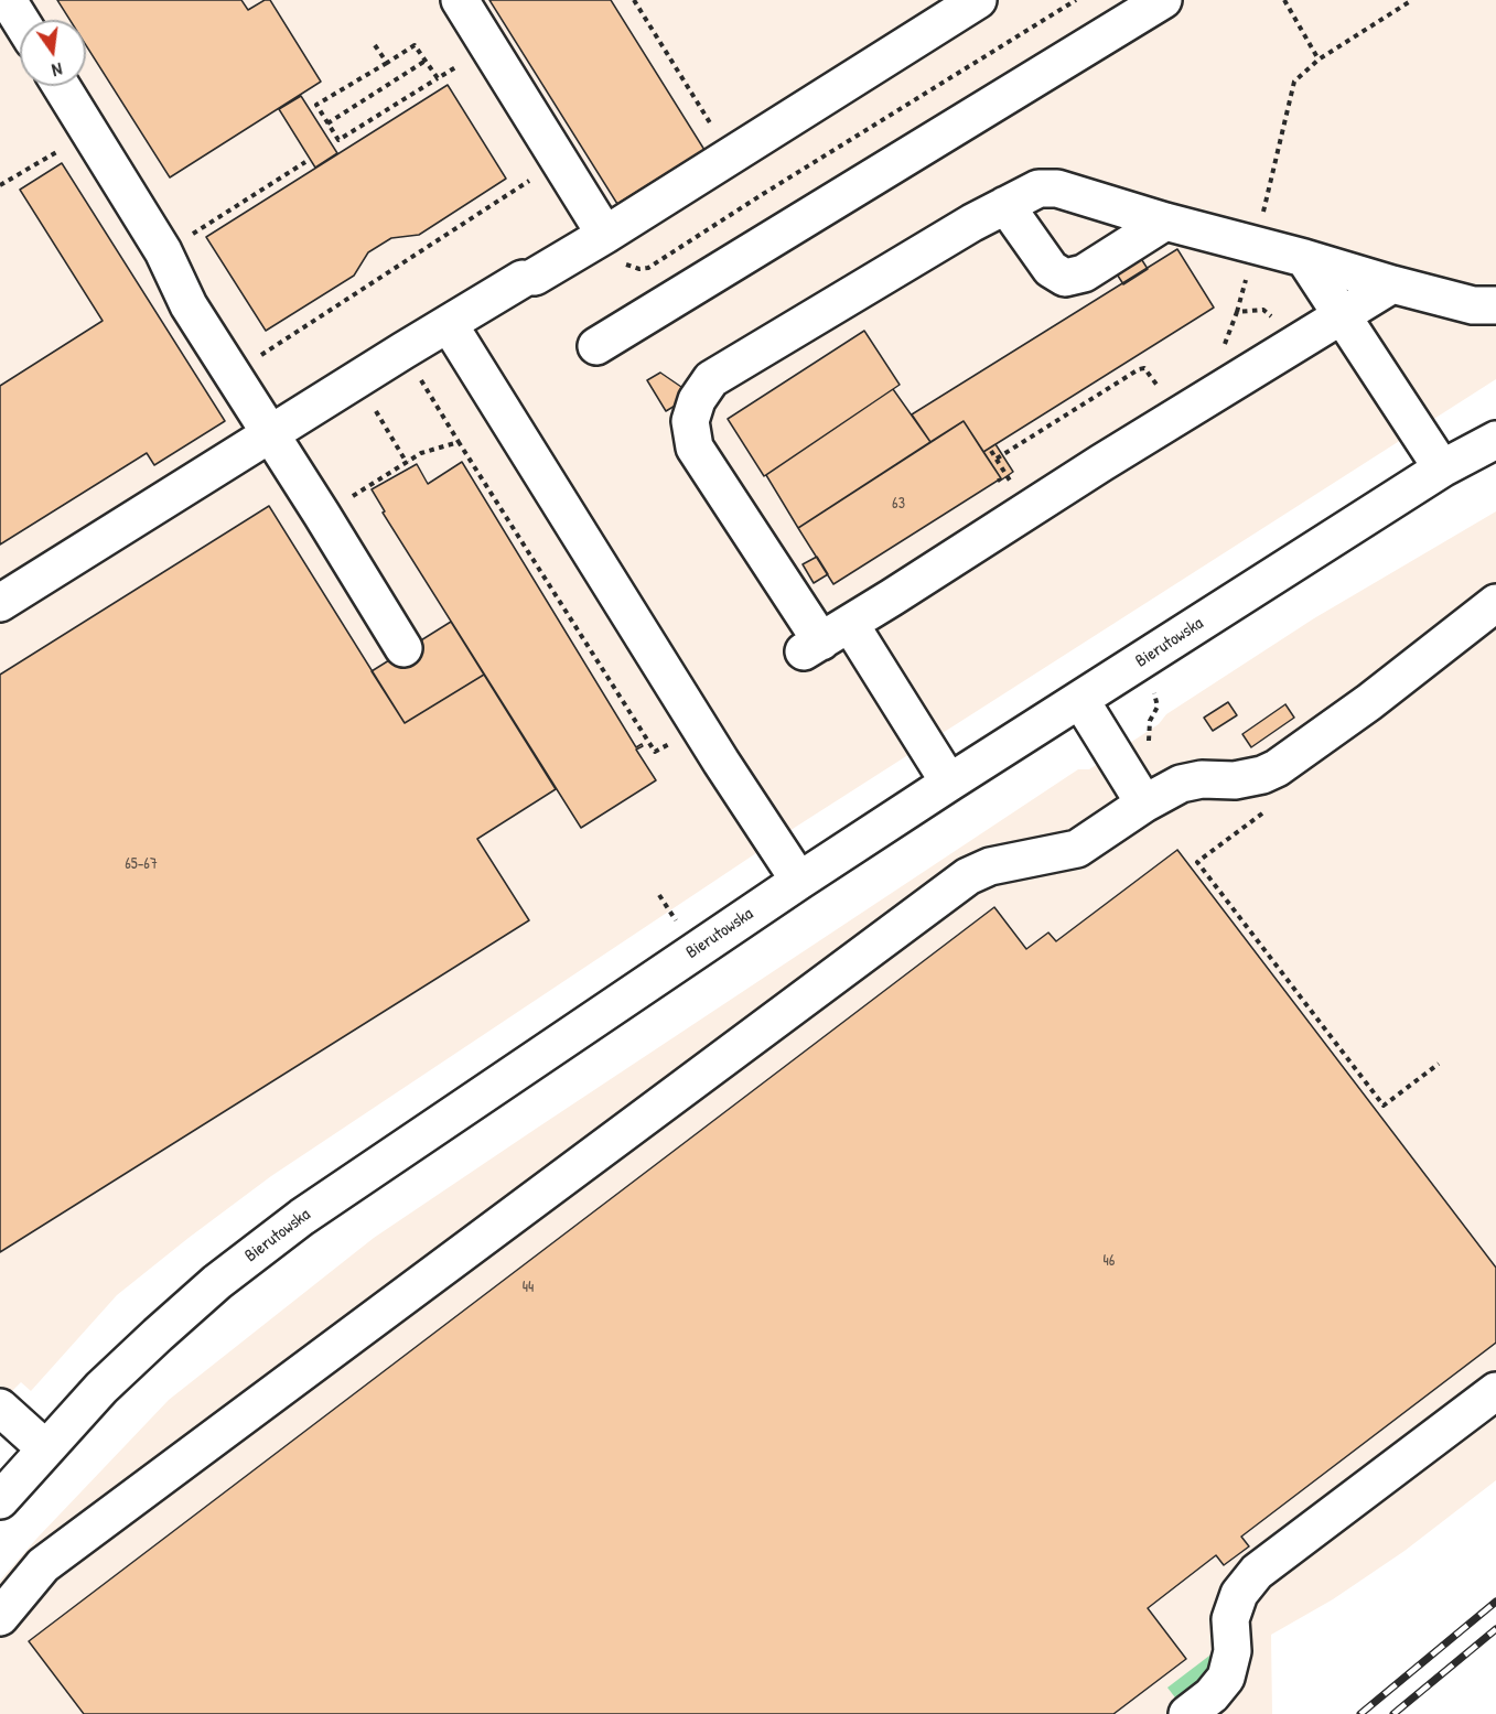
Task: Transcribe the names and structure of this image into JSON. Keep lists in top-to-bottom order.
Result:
{
  "streets": {
    "street": ["Bierutowska"]
  },
  "house_numbers": [
    "63",
    "65-67",
    "46",
    "44"
  ],
  "north": "bottom"
}
